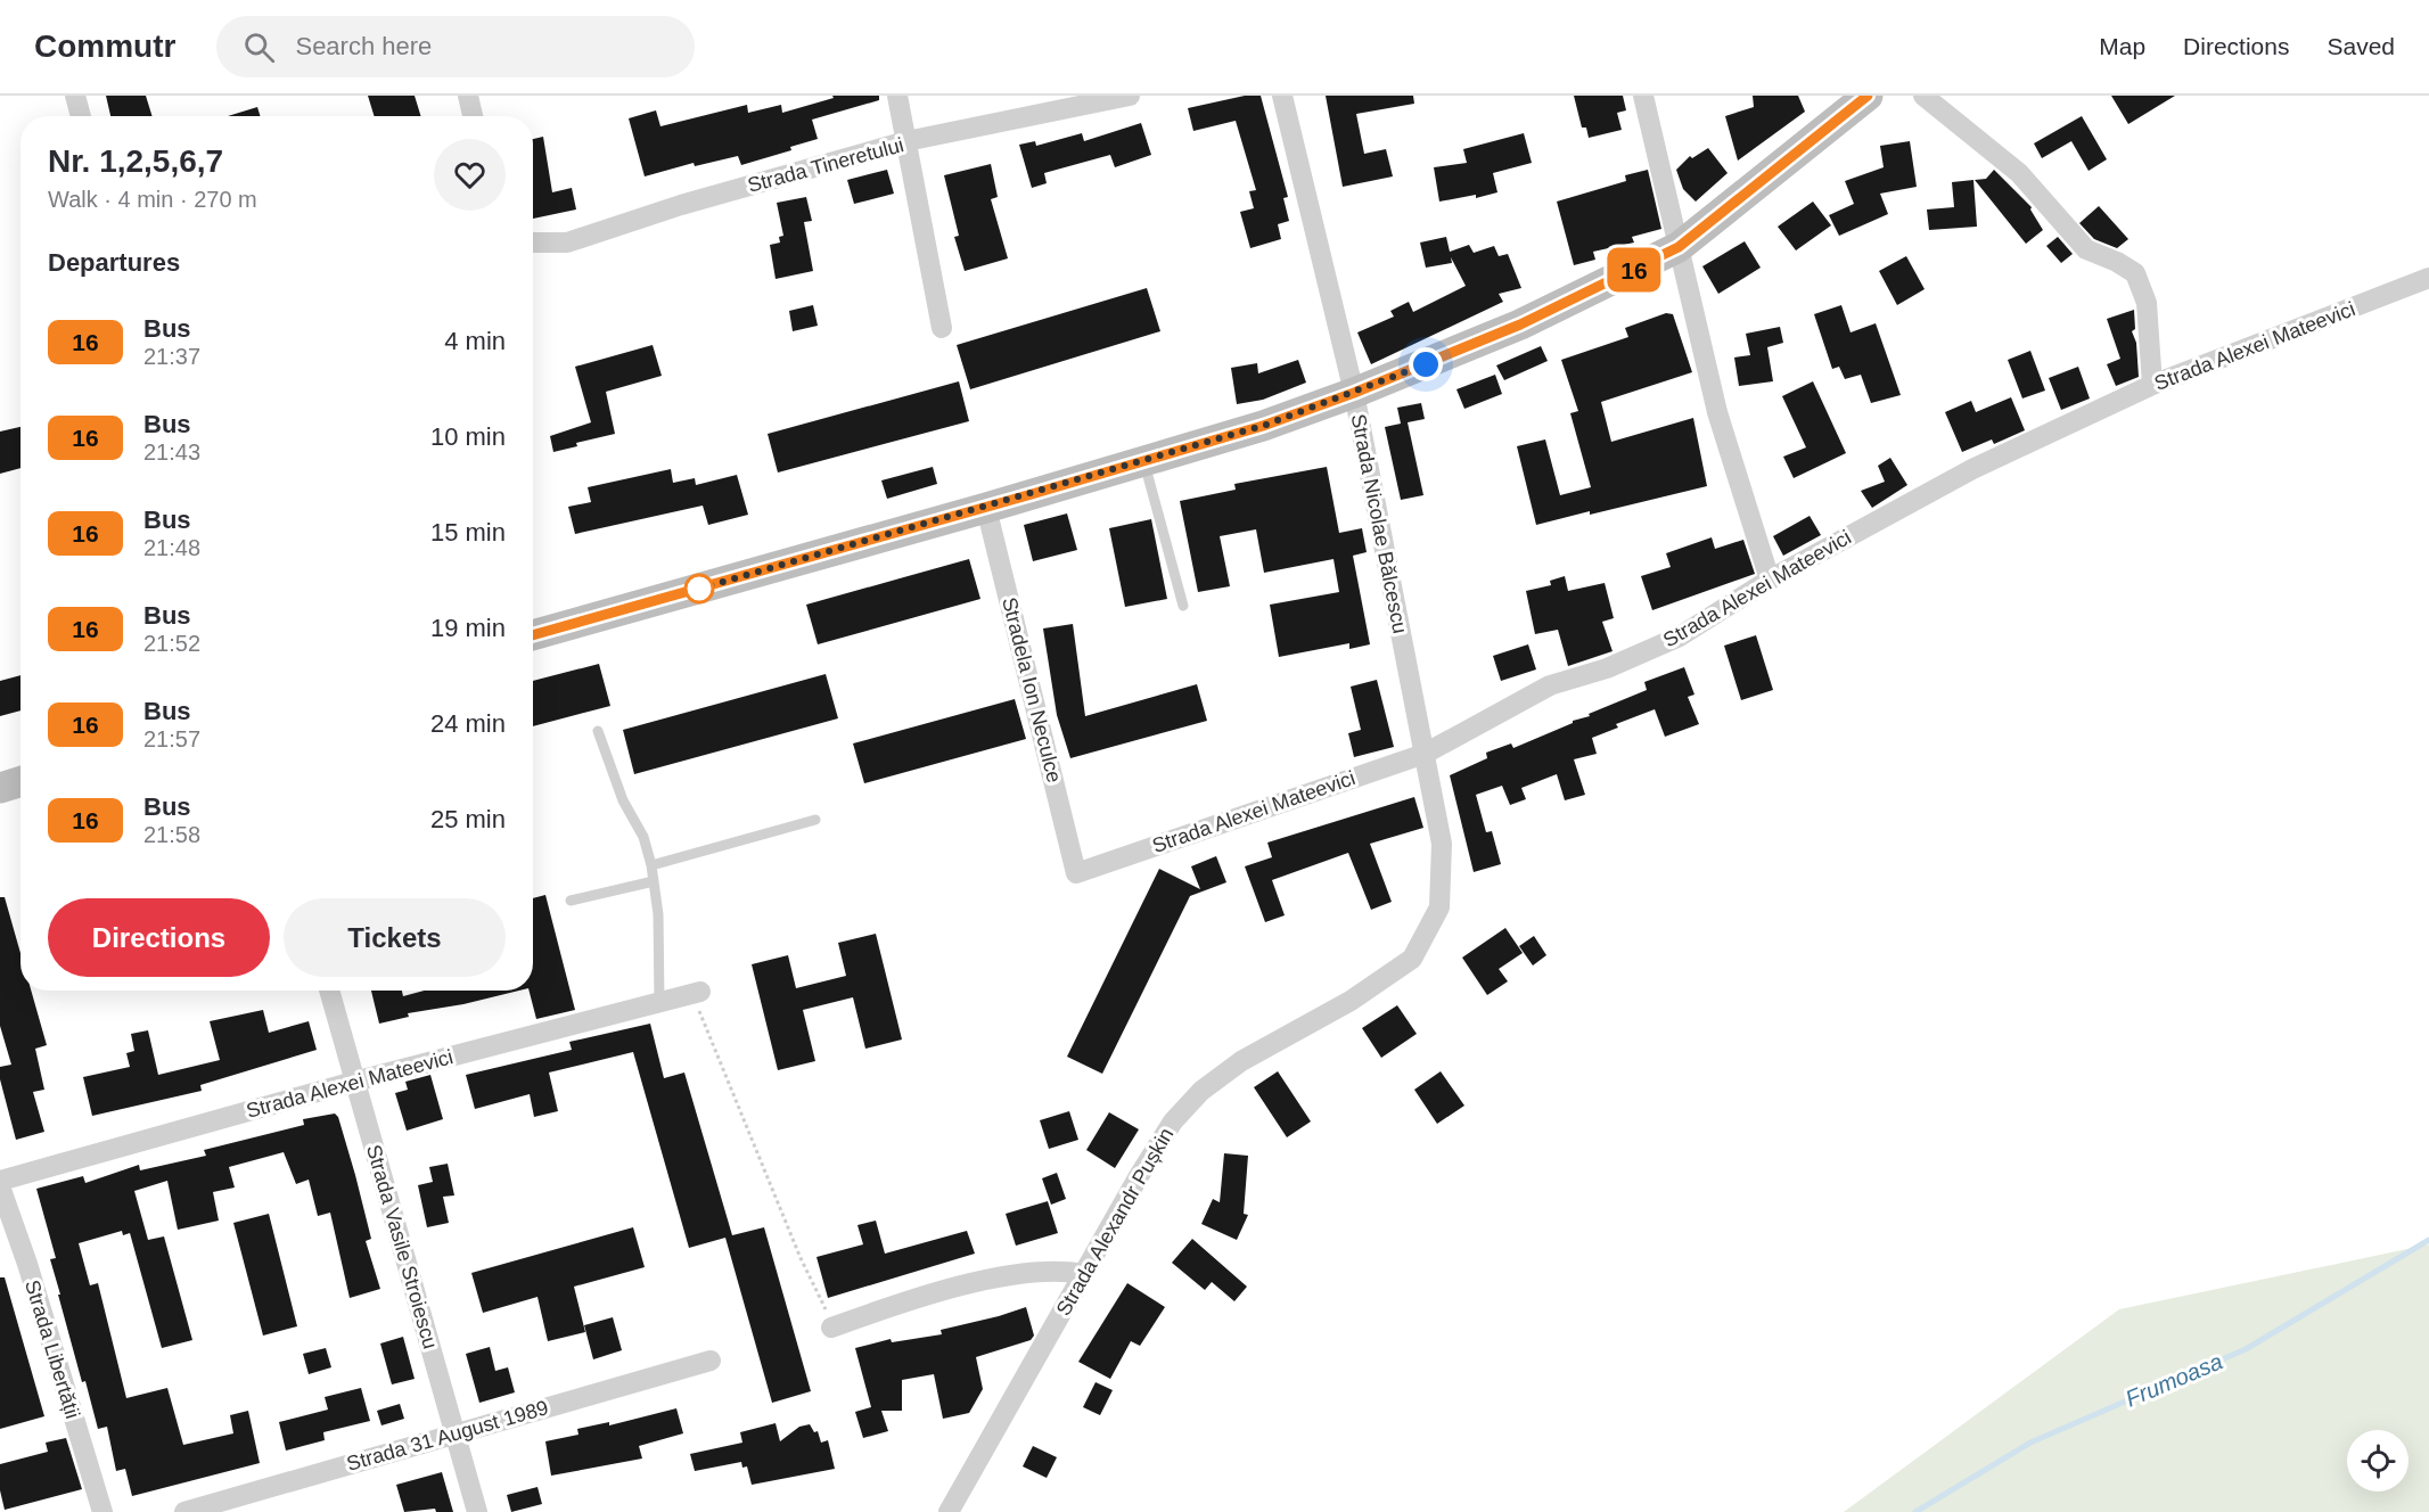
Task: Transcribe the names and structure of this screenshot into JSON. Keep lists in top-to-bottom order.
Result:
{
  "streets": {
    "street": [
      "Strada Tineretului",
      "Strada Alexei Mateevici",
      "Strada Nicolae Bălcescu",
      "Stradela Ion Neculce",
      "Strada Alexandr Pușkin",
      "Strada Vasile Stroiescu",
      "Strada Libertății",
      "Strada 31 August 1989"
    ]
  },
  "crossings": [
    ["Strada Alexei Mateevici", "Strada Nicolae Bălcescu"],
    ["Strada Alexei Mateevici", "Stradela Ion Neculce"],
    ["Strada Alexei Mateevici", "Strada Alexandr Pușkin"],
    ["Strada Alexei Mateevici", "Strada Vasile Stroiescu"],
    ["Strada Alexei Mateevici", "Strada Libertății"],
    ["Strada Nicolae Bălcescu", "Strada Alexandr Pușkin"],
    ["Strada Vasile Stroiescu", "Strada 31 August 1989"]
  ],
  "water": ["Frumoasa"],
  "lines": ["bus line 16"],
  "page": {
    "header": "Commutr",
    "search": "Search here",
    "nav": ["Map", "Directions", "Saved"],
    "on_map": "16",
    "heading": [
      ["Nr. 1,2,5,6,7", "Walk · 4 min · 270 m"],
      "Departures"
    ],
    "list": [
      {
        "mark": "16",
        "name": "Bus",
        "note": "21:37",
        "value": "4 min"
      },
      {
        "mark": "16",
        "name": "Bus",
        "note": "21:43",
        "value": "10 min"
      },
      {
        "mark": "16",
        "name": "Bus",
        "note": "21:48",
        "value": "15 min"
      },
      {
        "mark": "16",
        "name": "Bus",
        "note": "21:52",
        "value": "19 min"
      },
      {
        "mark": "16",
        "name": "Bus",
        "note": "21:57",
        "value": "24 min"
      },
      {
        "mark": "16",
        "name": "Bus",
        "note": "21:58",
        "value": "25 min"
      }
    ],
    "buttons": ["Directions", "Tickets"]
  }
}
